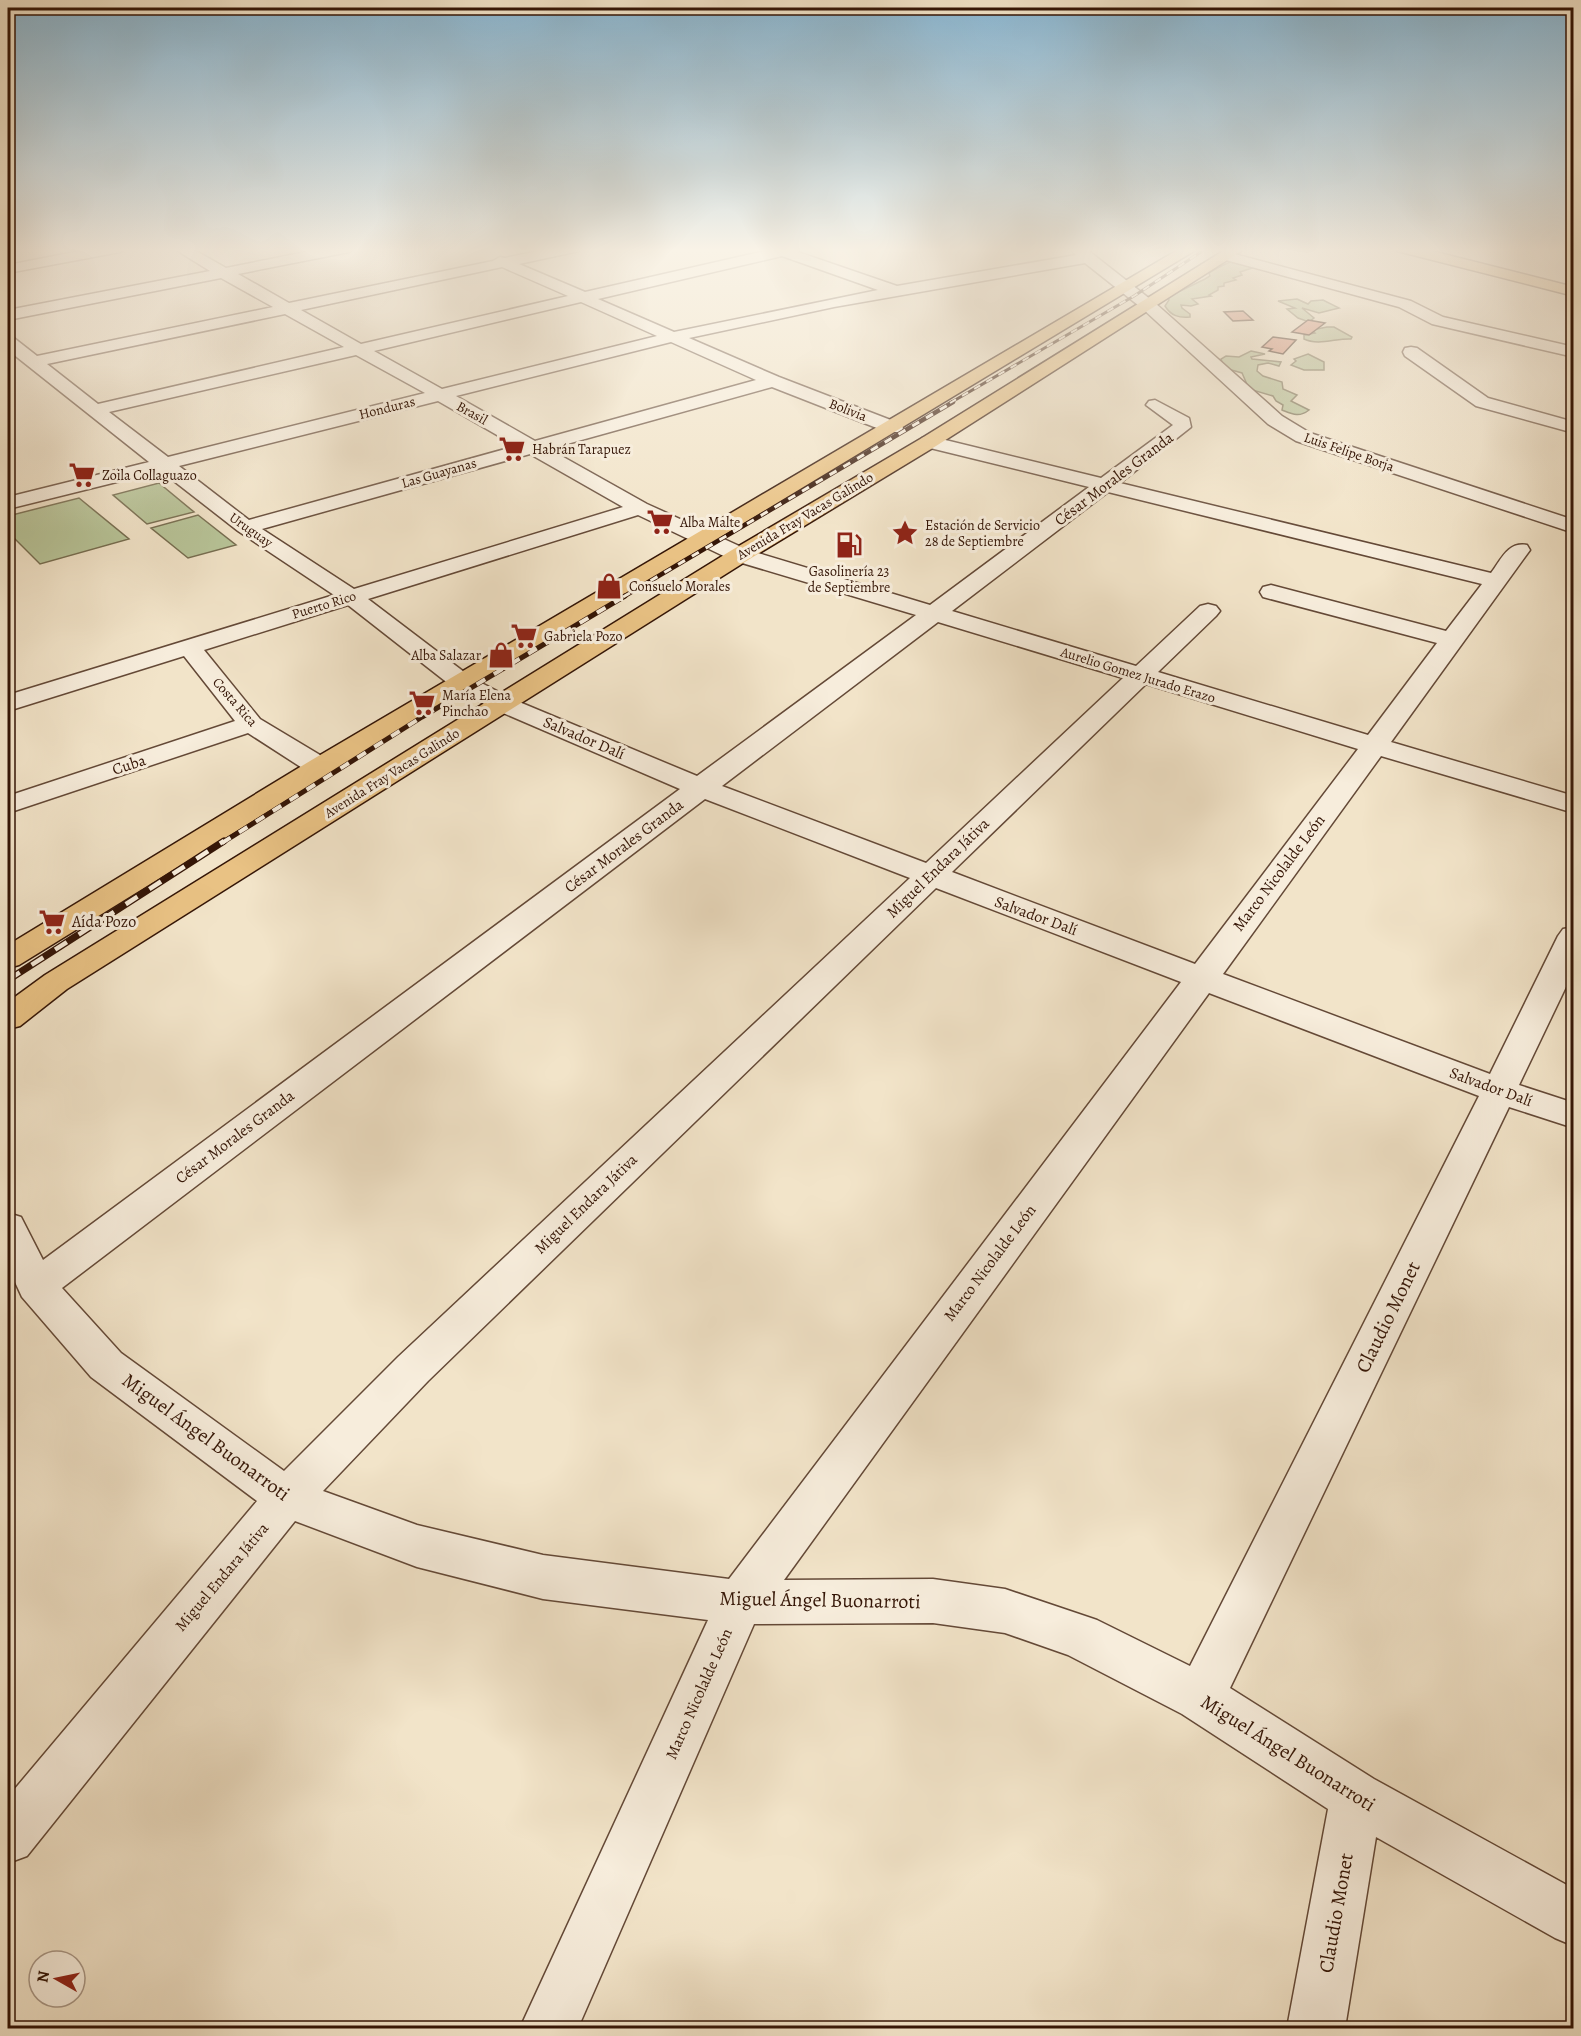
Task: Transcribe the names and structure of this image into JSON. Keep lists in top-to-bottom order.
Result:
{
  "streets": {
    "main road": ["Avenida Fray Vacas Galindo"],
    "street": [
      "Honduras",
      "Bolivia",
      "Brasil",
      "Luis Felipe Borja",
      "Las Guayanas",
      "César Morales Granda",
      "Uruguay",
      "Puerto Rico",
      "Aurelio Gomez Jurado Erazo",
      "Costa Rica",
      "Salvador Dalí",
      "Cuba",
      "Miguel Endara Játiva",
      "Marco Nicolalde León",
      "Claudio Monet",
      "Miguel Ángel Buonarroti"
    ]
  },
  "crossings": [
    ["Honduras", "Brasil"],
    ["Honduras", "Uruguay"],
    ["Bolivia", "Las Guayanas"],
    ["Bolivia", "Avenida Fray Vacas Galindo"],
    ["Brasil", "Las Guayanas"],
    ["Brasil", "Avenida Fray Vacas Galindo"],
    ["Brasil", "Puerto Rico"],
    ["Brasil", "Aurelio Gomez Jurado Erazo"],
    ["Las Guayanas", "Uruguay"],
    ["César Morales Granda", "Aurelio Gomez Jurado Erazo"],
    ["César Morales Granda", "Salvador Dalí"],
    ["César Morales Granda", "Miguel Ángel Buonarroti"],
    ["Avenida Fray Vacas Galindo", "Uruguay"],
    ["Avenida Fray Vacas Galindo", "Aurelio Gomez Jurado Erazo"],
    ["Avenida Fray Vacas Galindo", "Costa Rica"],
    ["Avenida Fray Vacas Galindo", "Salvador Dalí"],
    ["Uruguay", "Puerto Rico"],
    ["Uruguay", "Salvador Dalí"],
    ["Puerto Rico", "Costa Rica"],
    ["Aurelio Gomez Jurado Erazo", "Miguel Endara Játiva"],
    ["Aurelio Gomez Jurado Erazo", "Marco Nicolalde León"],
    ["Costa Rica", "Cuba"],
    ["Salvador Dalí", "Miguel Endara Játiva"],
    ["Salvador Dalí", "Marco Nicolalde León"],
    ["Salvador Dalí", "Claudio Monet"],
    ["Miguel Endara Játiva", "Miguel Ángel Buonarroti"],
    ["Marco Nicolalde León", "Miguel Ángel Buonarroti"],
    ["Claudio Monet", "Miguel Ángel Buonarroti"]
  ],
  "places": {
    "supermarket": [
      "Habrán Tarapuez",
      "Zoila Collaguazo",
      "Alba Malte",
      "Gabriela Pozo",
      "María Elena Pinchao",
      "Aída Pozo"
    ],
    "place": ["Estación de Servicio 28 de Septiembre"],
    "fuel station": ["Gasolinería 23 de Septiembre"],
    "shop": ["Consuelo Morales", "Alba Salazar"]
  },
  "north": "left"
}
